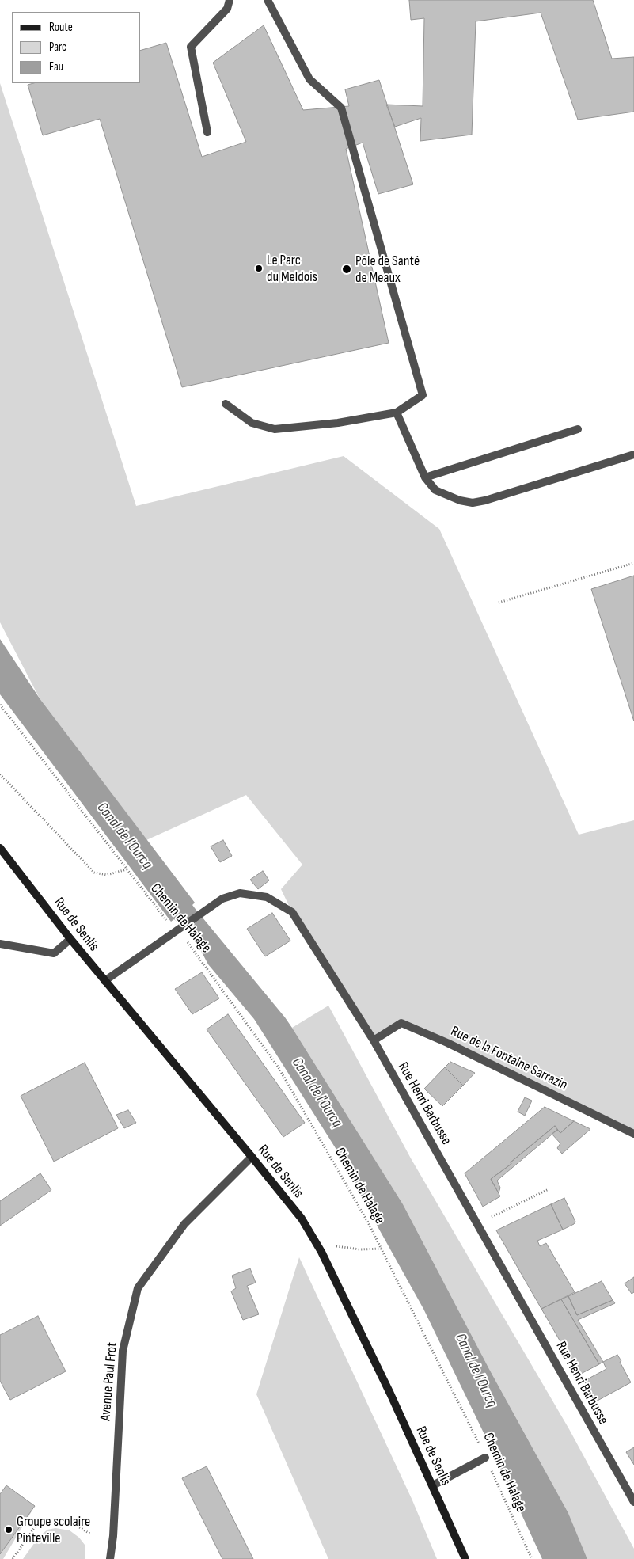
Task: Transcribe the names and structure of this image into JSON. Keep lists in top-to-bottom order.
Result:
{
  "streets": {
    "main road": ["Rue de Senlis"],
    "street": ["Rue de la Fontaine Sarrazin", "Rue Henri Barbusse", "Avenue Paul Frot"],
    "path": ["Chemin de Halage"]
  },
  "crossings": [
    ["Rue de Senlis", "Rue Henri Barbusse"],
    ["Rue de Senlis", "Avenue Paul Frot"],
    ["Rue de la Fontaine Sarrazin", "Rue Henri Barbusse"]
  ],
  "water": ["Canal de l'Ourcq"],
  "places": ["Le Parc du Meldois", "Pôle de Santé de Meaux", "Groupe scolaire Pinteville"],
  "legend": ["Route", "Parc", "Eau"]
}
